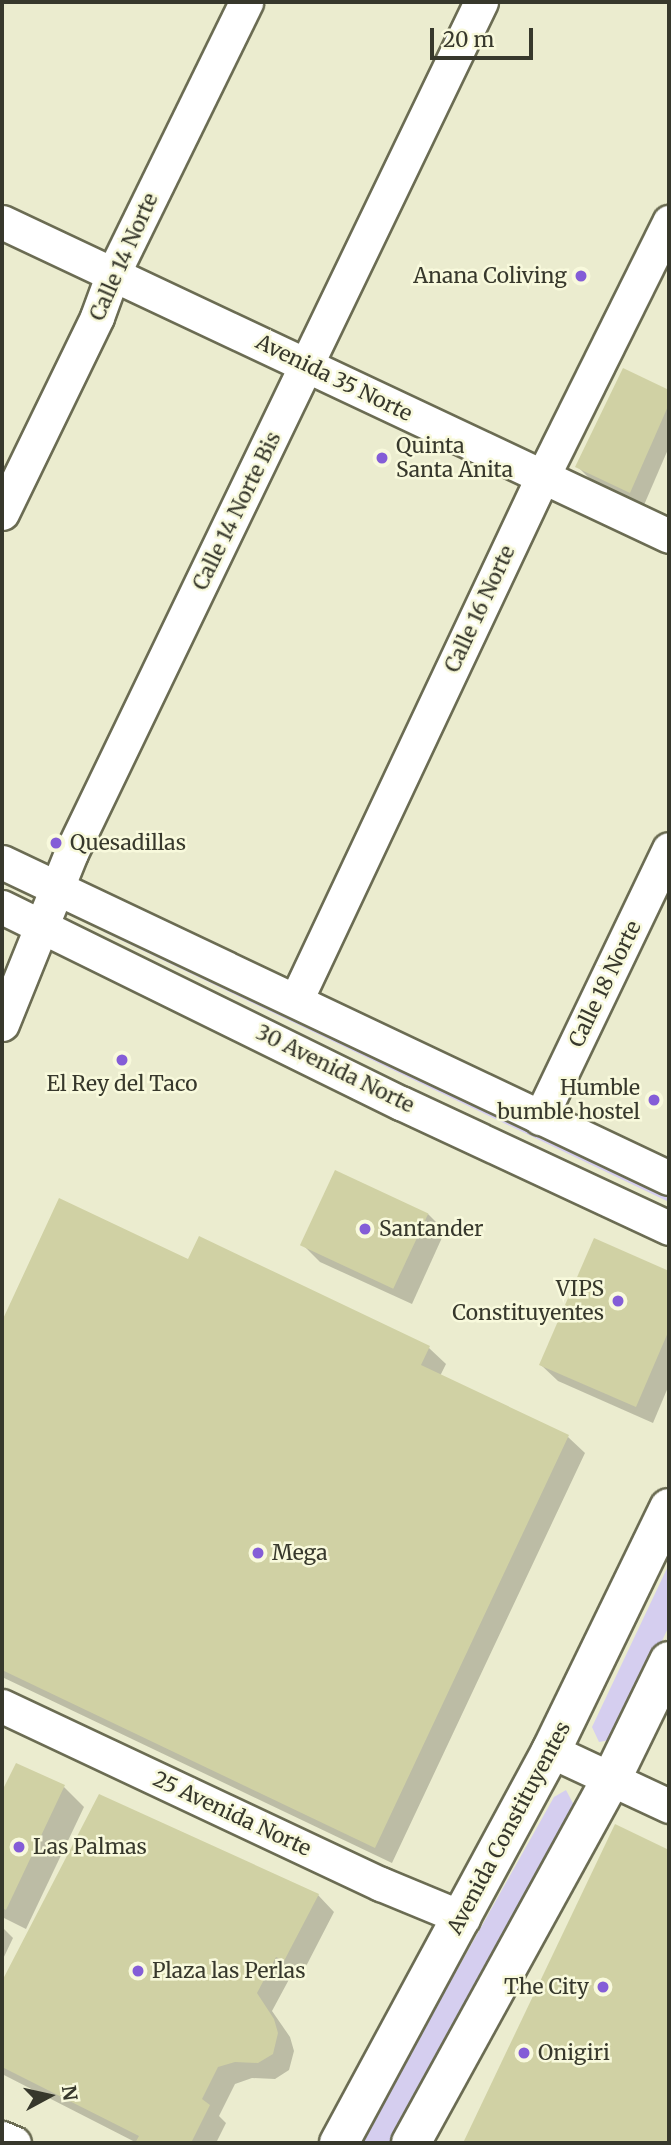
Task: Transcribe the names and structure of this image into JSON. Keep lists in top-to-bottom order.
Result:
{
  "streets": {
    "main road": ["Avenida Constituyentes"],
    "street": [
      "Calle 14 Norte",
      "Avenida 35 Norte",
      "Calle 14 Norte Bis",
      "Calle 16 Norte",
      "Calle 18 Norte",
      "30 Avenida Norte",
      "25 Avenida Norte"
    ]
  },
  "crossings": [
    ["Calle 14 Norte", "Avenida 35 Norte"],
    ["Avenida 35 Norte", "Calle 14 Norte Bis"],
    ["Avenida 35 Norte", "Calle 16 Norte"],
    ["Calle 14 Norte Bis", "30 Avenida Norte"],
    ["25 Avenida Norte", "Avenida Constituyentes"]
  ],
  "places": [
    "Anana Coliving",
    "Quinta Santa Anita",
    "Quesadillas",
    "El Rey del Taco",
    "Humble bumble hostel",
    "Santander",
    "VIPS Constituyentes",
    "Mega",
    "Las Palmas",
    "Plaza las Perlas",
    "The City",
    "Onigiri"
  ],
  "scale_bar": "20 m",
  "north": "right"
}
